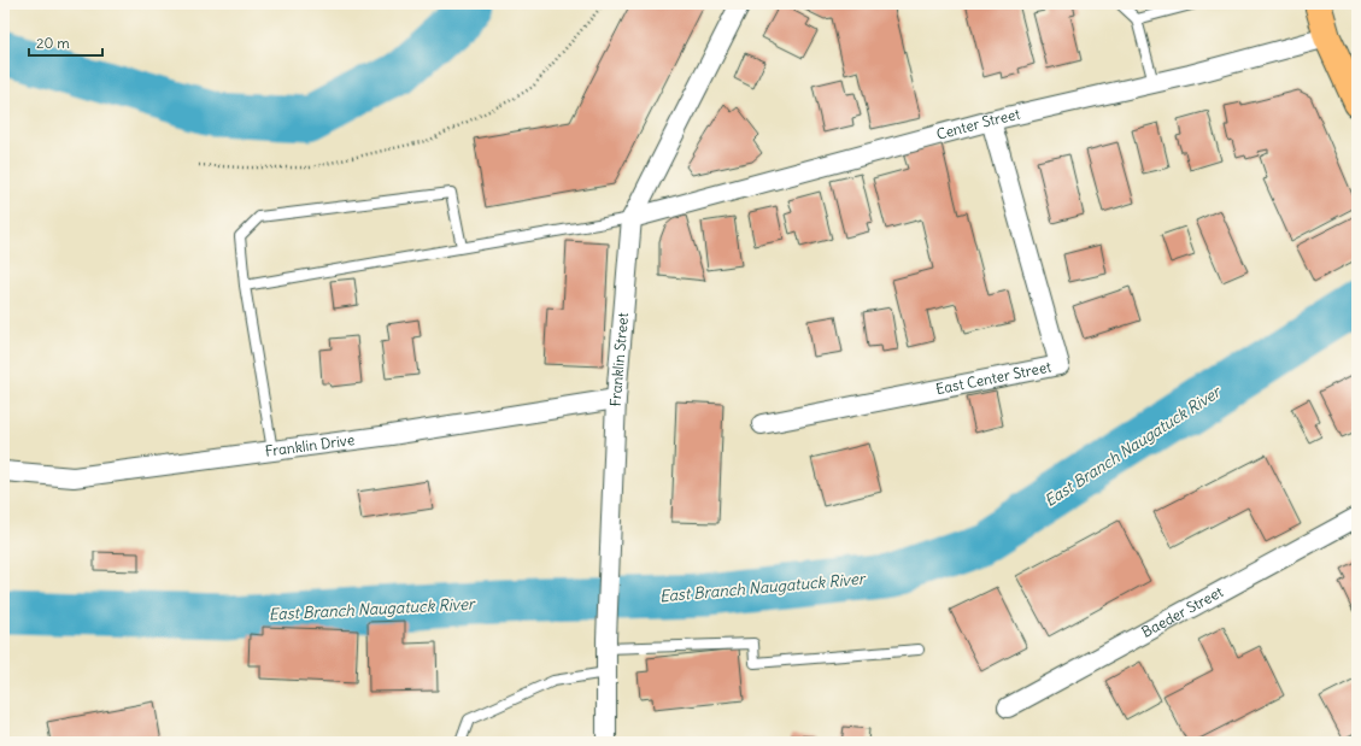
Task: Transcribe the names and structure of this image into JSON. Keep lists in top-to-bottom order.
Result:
{
  "streets": {
    "street": [
      "Center Street",
      "Franklin Street",
      "East Center Street",
      "Franklin Drive",
      "Baeder Street"
    ]
  },
  "crossings": [
    ["Center Street", "Franklin Street"],
    ["Center Street", "East Center Street"],
    ["Franklin Street", "Franklin Drive"]
  ],
  "water": ["East Branch Naugatuck River"],
  "scale_bar": "20 m"
}
